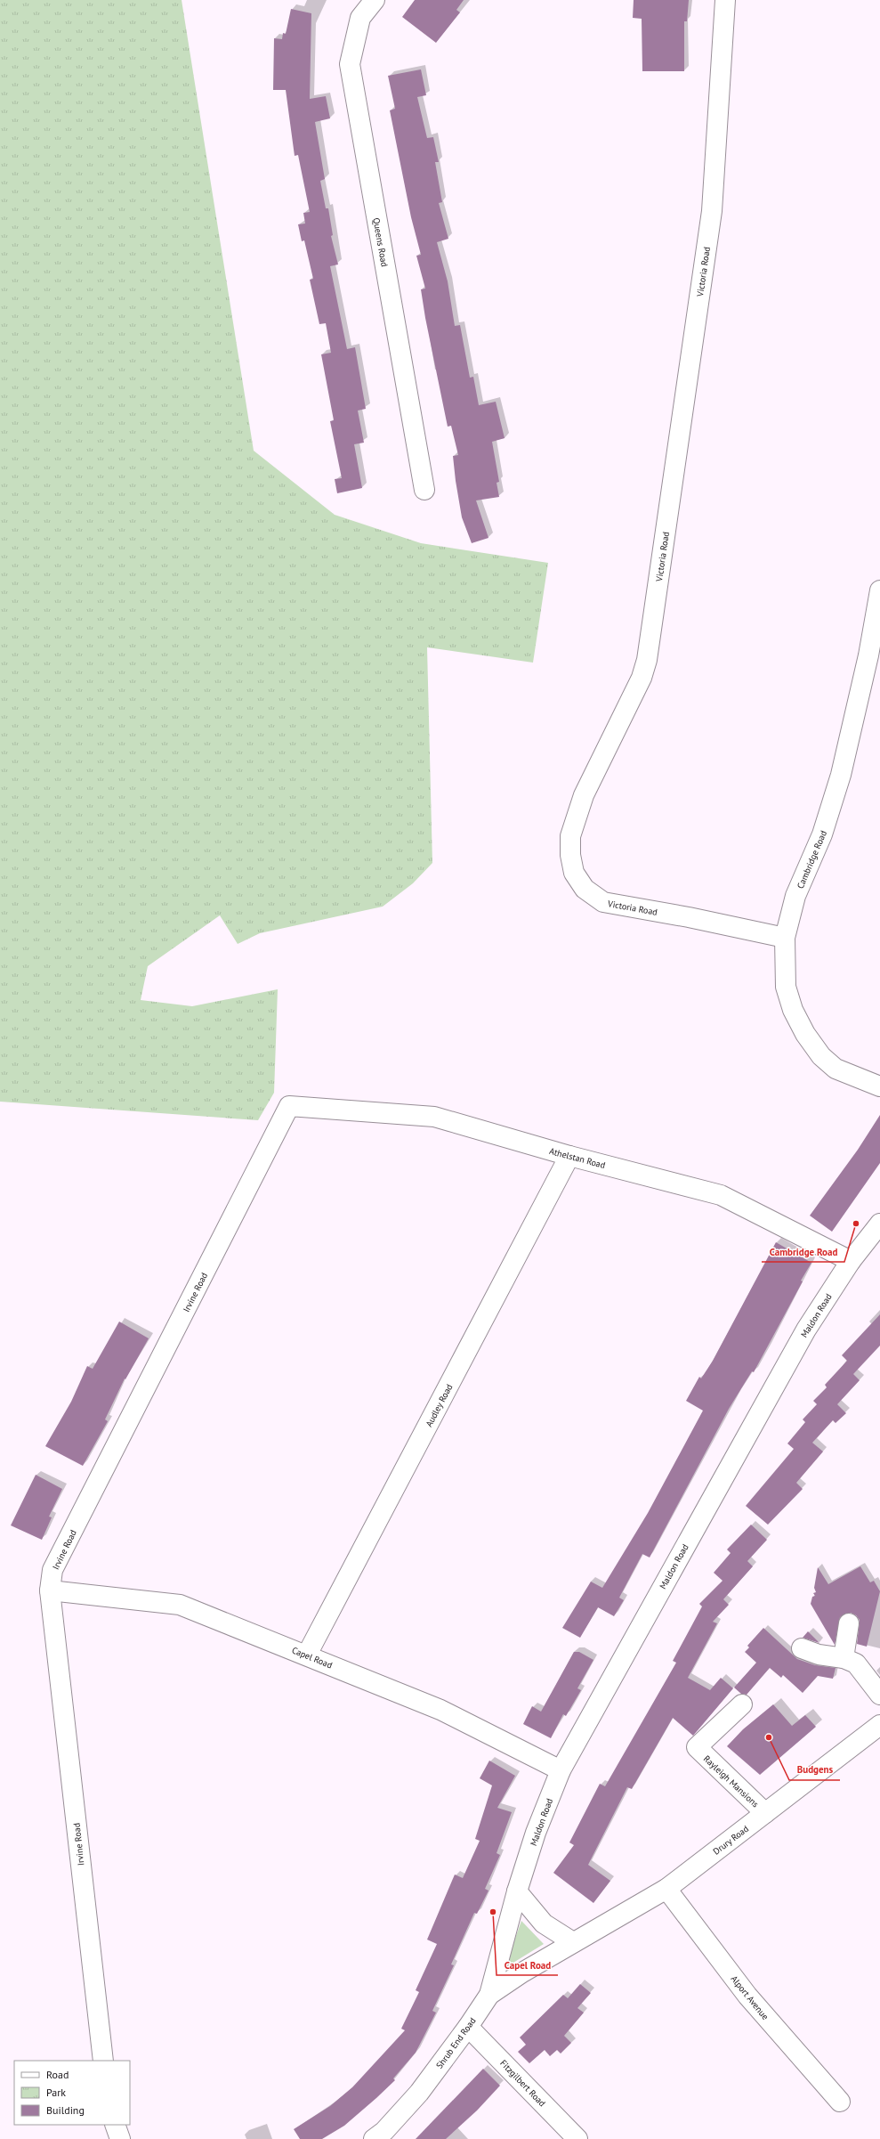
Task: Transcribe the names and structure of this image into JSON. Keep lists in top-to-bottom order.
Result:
{
  "streets": {
    "street": [
      "Queens Road",
      "Victoria Road",
      "Cambridge Road",
      "Athelstan Road",
      "Irvine Road",
      "Maldon Road",
      "Audley Road",
      "Capel Road",
      "Rayleigh Mansions",
      "Drury Road",
      "Alport Avenue",
      "Shrub End Road",
      "Fitzgilbert Road"
    ]
  },
  "crossings": [
    ["Victoria Road", "Cambridge Road"],
    ["Athelstan Road", "Irvine Road"],
    ["Athelstan Road", "Maldon Road"],
    ["Athelstan Road", "Audley Road"],
    ["Irvine Road", "Capel Road"],
    ["Maldon Road", "Capel Road"],
    ["Maldon Road", "Shrub End Road"],
    ["Audley Road", "Capel Road"],
    ["Rayleigh Mansions", "Drury Road"],
    ["Drury Road", "Alport Avenue"],
    ["Drury Road", "Shrub End Road"],
    ["Shrub End Road", "Fitzgilbert Road"]
  ],
  "places": ["Cambridge Road", "Budgens", "Capel Road"],
  "legend": ["Road", "Park", "Building"]
}
